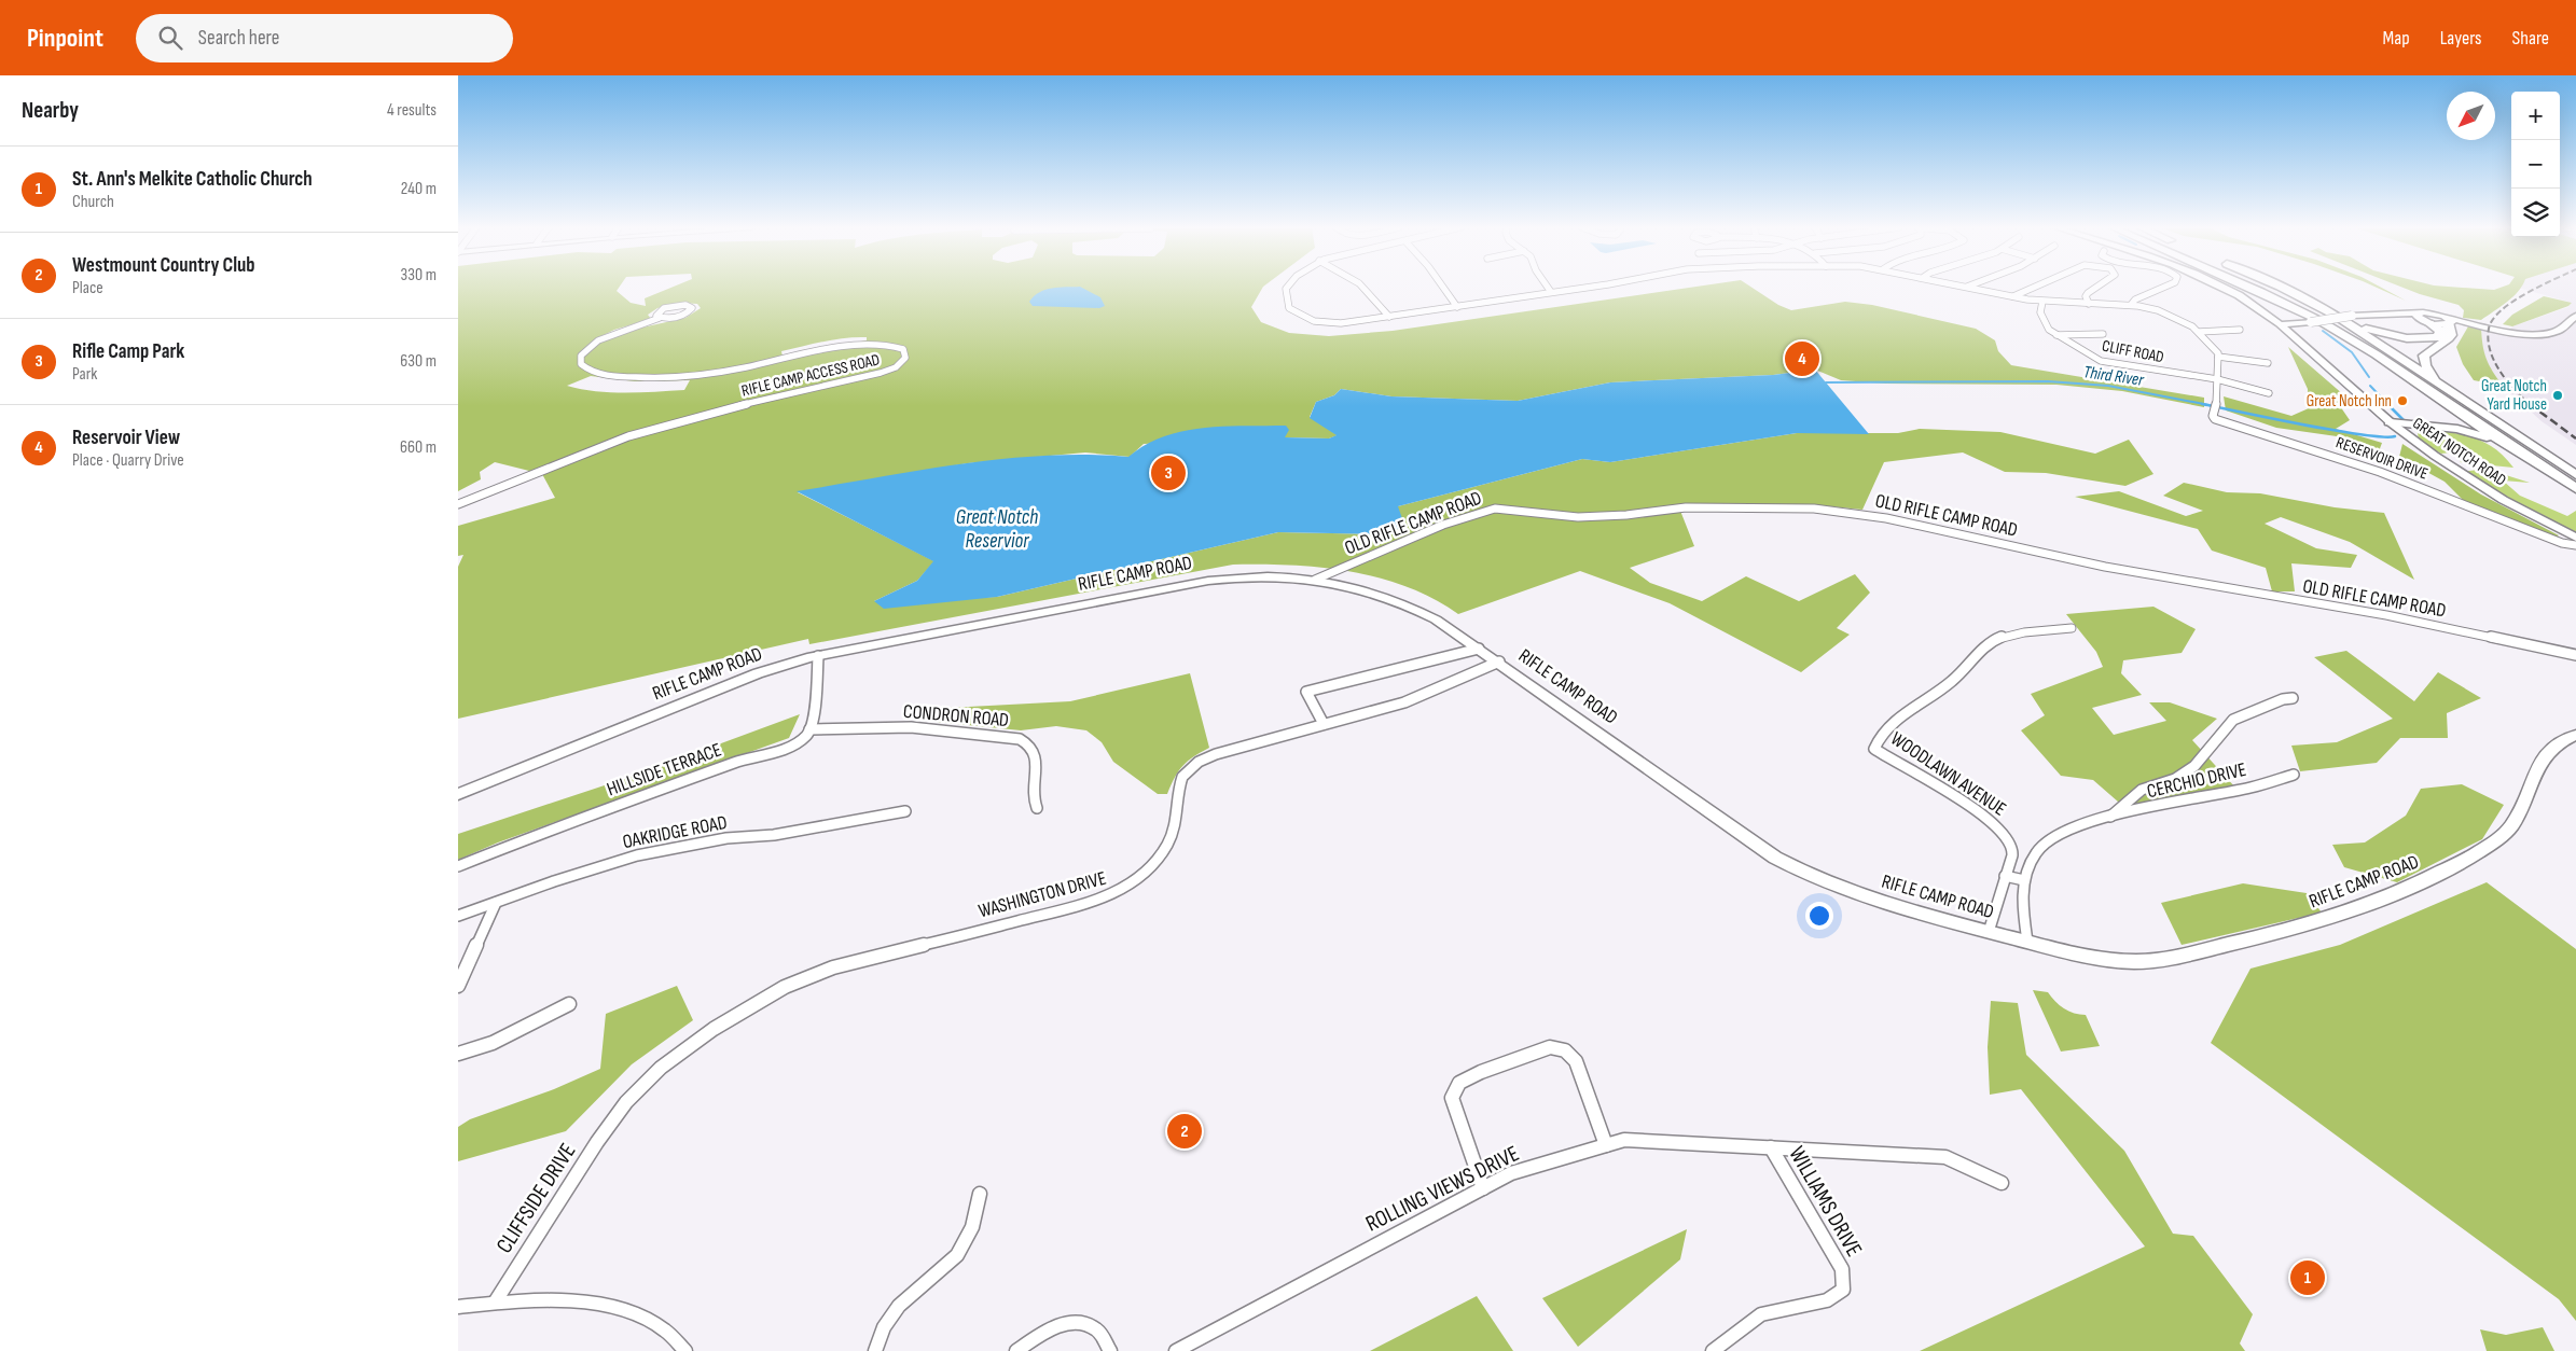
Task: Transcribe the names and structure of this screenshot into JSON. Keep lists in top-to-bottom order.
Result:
{
  "streets": {
    "street": [
      "CLIFF ROAD",
      "RIFLE CAMP ACCESS ROAD",
      "GREAT NOTCH ROAD",
      "RESERVOIR DRIVE",
      "OLD RIFLE CAMP ROAD",
      "RIFLE CAMP ROAD",
      "CONDRON ROAD",
      "HILLSIDE TERRACE",
      "WOODLAWN AVENUE",
      "CERCHIO DRIVE",
      "OAKRIDGE ROAD",
      "WASHINGTON DRIVE",
      "ROLLING VIEWS DRIVE",
      "CLIFFSIDE DRIVE",
      "WILLIAMS DRIVE"
    ]
  },
  "crossings": [
    ["CLIFF ROAD", "RESERVOIR DRIVE"],
    ["OLD RIFLE CAMP ROAD", "RIFLE CAMP ROAD"],
    ["RIFLE CAMP ROAD", "WOODLAWN AVENUE"],
    ["RIFLE CAMP ROAD", "CERCHIO DRIVE"],
    ["RIFLE CAMP ROAD", "WASHINGTON DRIVE"],
    ["CONDRON ROAD", "HILLSIDE TERRACE"],
    ["WASHINGTON DRIVE", "CLIFFSIDE DRIVE"],
    ["ROLLING VIEWS DRIVE", "WILLIAMS DRIVE"]
  ],
  "water": ["Third River", "Great Notch Reservior"],
  "places": ["Great Notch Yard House", "Great Notch Inn"],
  "north": "bottom left",
  "page": {
    "header": "Pinpoint",
    "search": "Search here",
    "nav": ["Map", "Layers", "Share"],
    "heading": ["Nearby", "4 results"],
    "map_buttons": ["+", "−"],
    "list": [
      {
        "mark": "1",
        "name": "St. Ann's Melkite Catholic Church",
        "note": "Church",
        "value": "240 m"
      },
      {
        "mark": "2",
        "name": "Westmount Country Club",
        "note": "Place",
        "value": "330 m"
      },
      {
        "mark": "3",
        "name": "Rifle Camp Park",
        "note": "Park",
        "value": "630 m"
      },
      {
        "mark": "4",
        "name": "Reservoir View",
        "note": "Place · Quarry Drive",
        "value": "660 m"
      }
    ],
    "pins": [
      "4",
      "3",
      "2",
      "1"
    ]
  }
}
